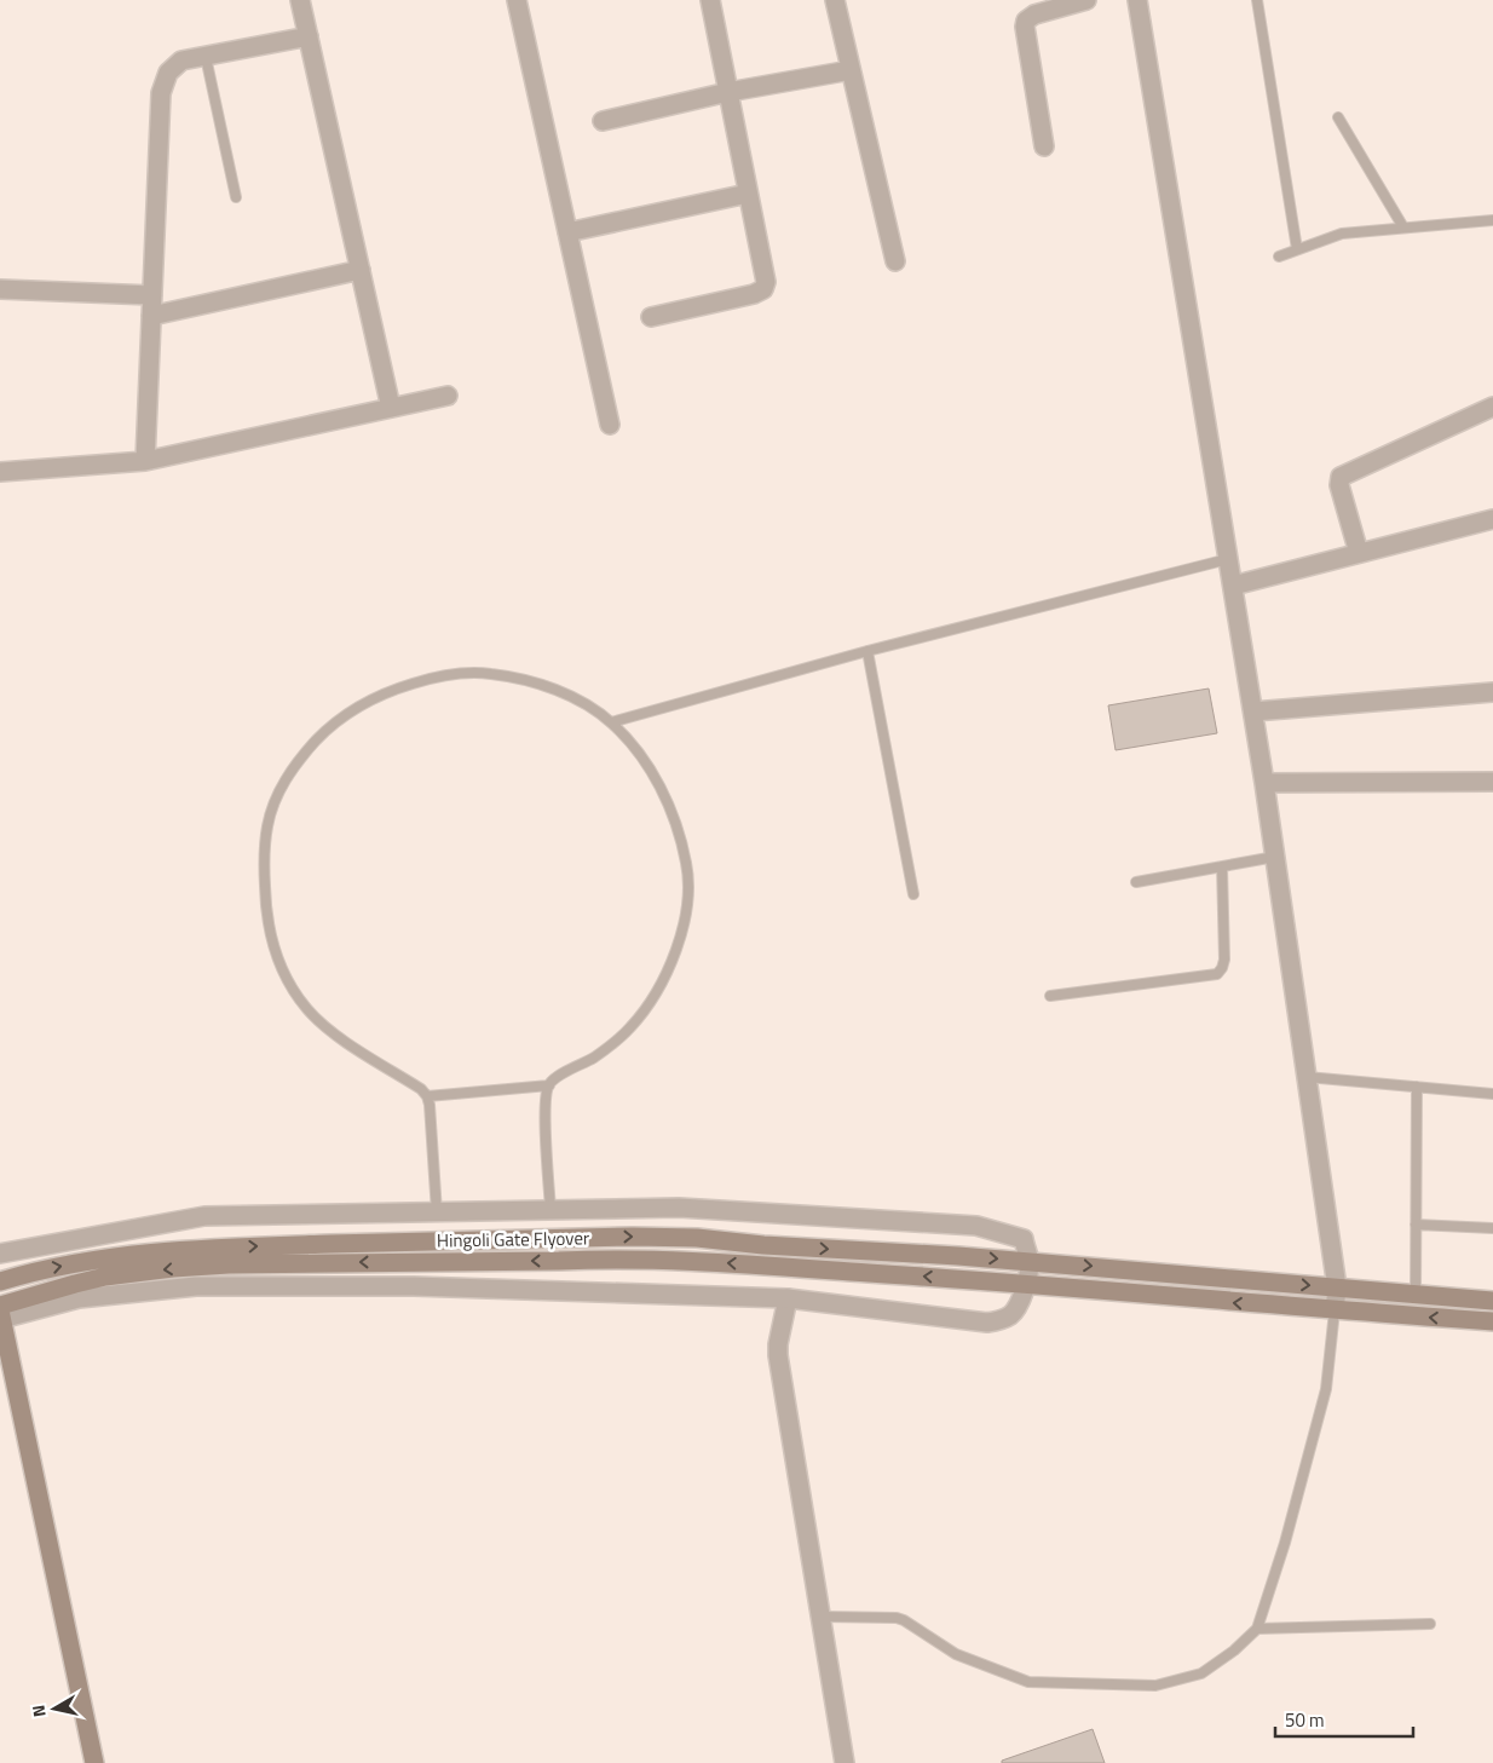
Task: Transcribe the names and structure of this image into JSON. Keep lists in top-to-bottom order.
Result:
{
  "streets": {
    "main road": ["Hingoli Gate Flyover"]
  },
  "scale_bar": "50 m",
  "north": "left"
}
